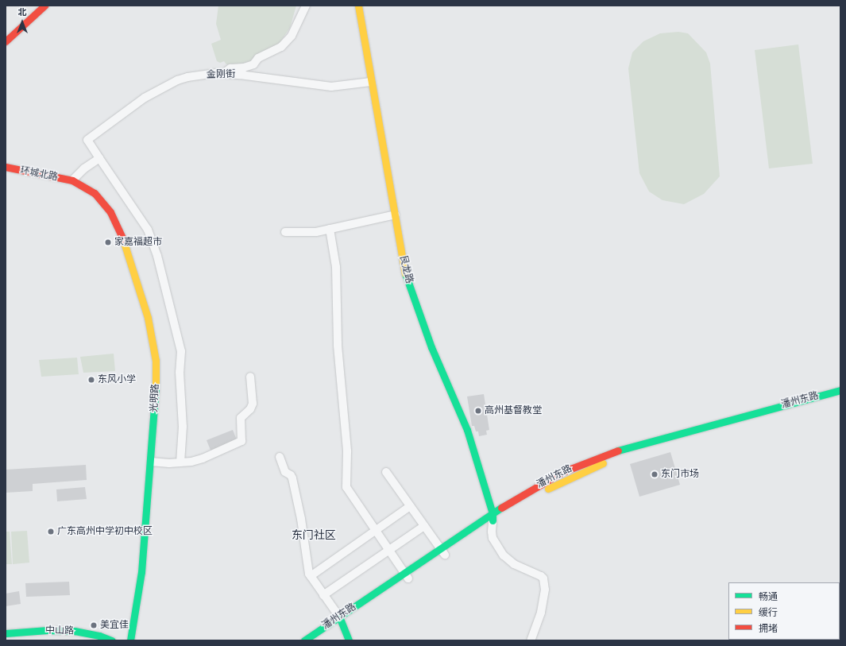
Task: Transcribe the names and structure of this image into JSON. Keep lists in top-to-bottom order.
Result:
{
  "streets": {
    "street": [
      "金刚街",
      "环城北路",
      "艮龙路",
      "光明路",
      "潘州东路",
      "中山路"
    ]
  },
  "crossings": [
    ["金刚街", "艮龙路"],
    ["环城北路", "光明路"],
    ["艮龙路", "潘州东路"]
  ],
  "districts": ["东门社区"],
  "places": [
    "家嘉福超市",
    "东风小学",
    "高州基督教堂",
    "东门市场",
    "广东高州中学初中校区",
    "美宜佳"
  ],
  "legend": ["畅通", "缓行", "拥堵"],
  "north": "top"
}
